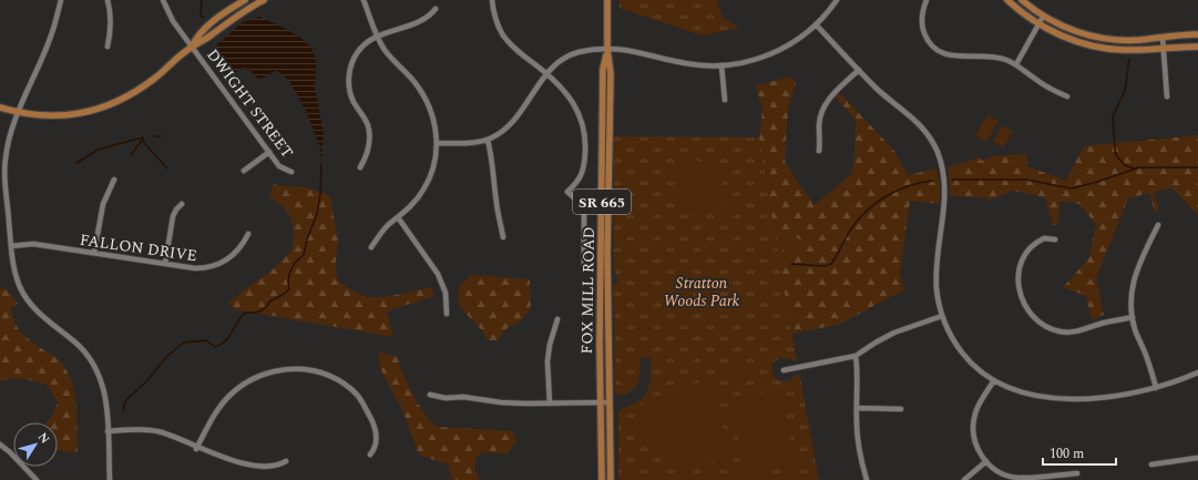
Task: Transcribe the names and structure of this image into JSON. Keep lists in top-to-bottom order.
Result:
{
  "streets": {
    "main road": ["SR 665", "FOX MILL ROAD"],
    "street": ["DWIGHT STREET", "FALLON DRIVE"]
  },
  "parks": ["Stratton Woods Park"],
  "scale_bar": "100 m",
  "north": "top right"
}
